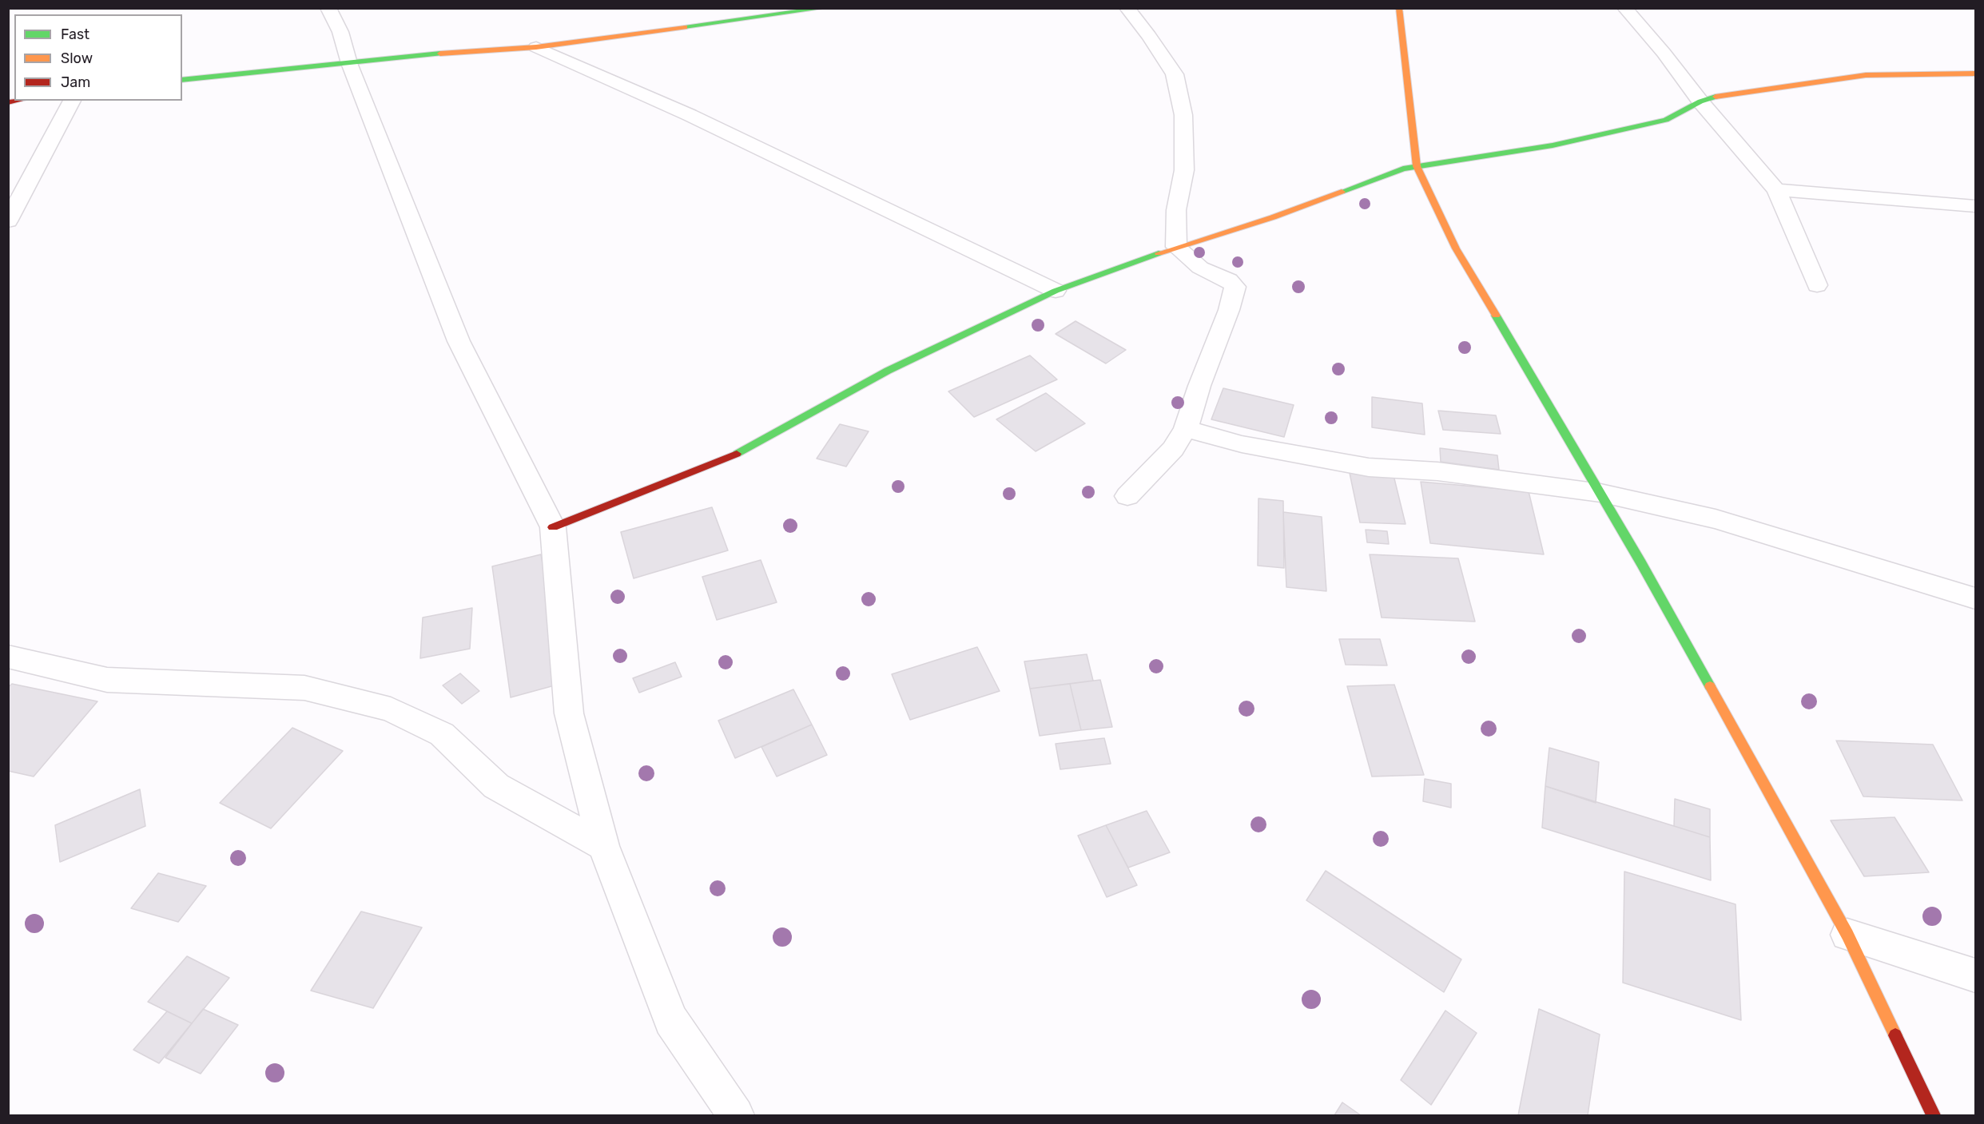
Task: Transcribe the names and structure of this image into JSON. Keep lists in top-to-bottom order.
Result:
{
  "legend": ["Fast", "Slow", "Jam"]
}
